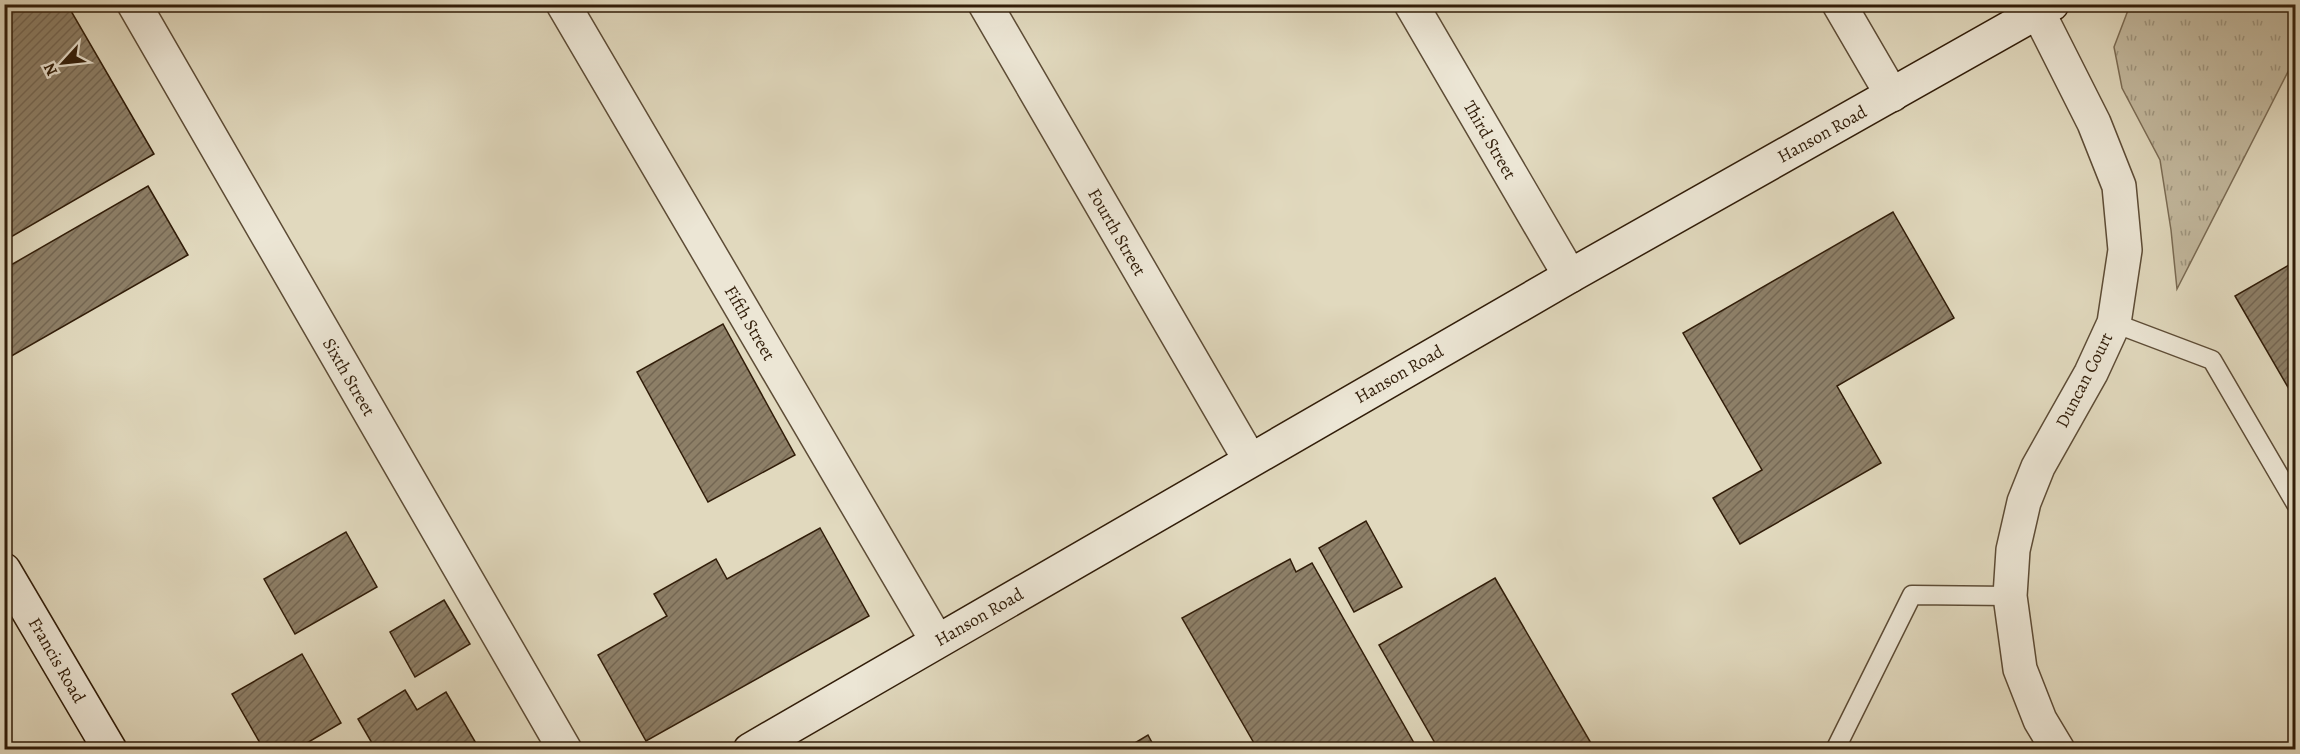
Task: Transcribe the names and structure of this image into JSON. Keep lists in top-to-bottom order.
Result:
{
  "streets": {
    "street": [
      "Hanson Road",
      "Third Street",
      "Fourth Street",
      "Fifth Street",
      "Sixth Street",
      "Duncan Court",
      "Francis Road"
    ]
  },
  "crossings": [
    ["Hanson Road", "Third Street"],
    ["Hanson Road", "Fourth Street"],
    ["Hanson Road", "Fifth Street"],
    ["Hanson Road", "Duncan Court"]
  ],
  "north": "bottom left"
}
